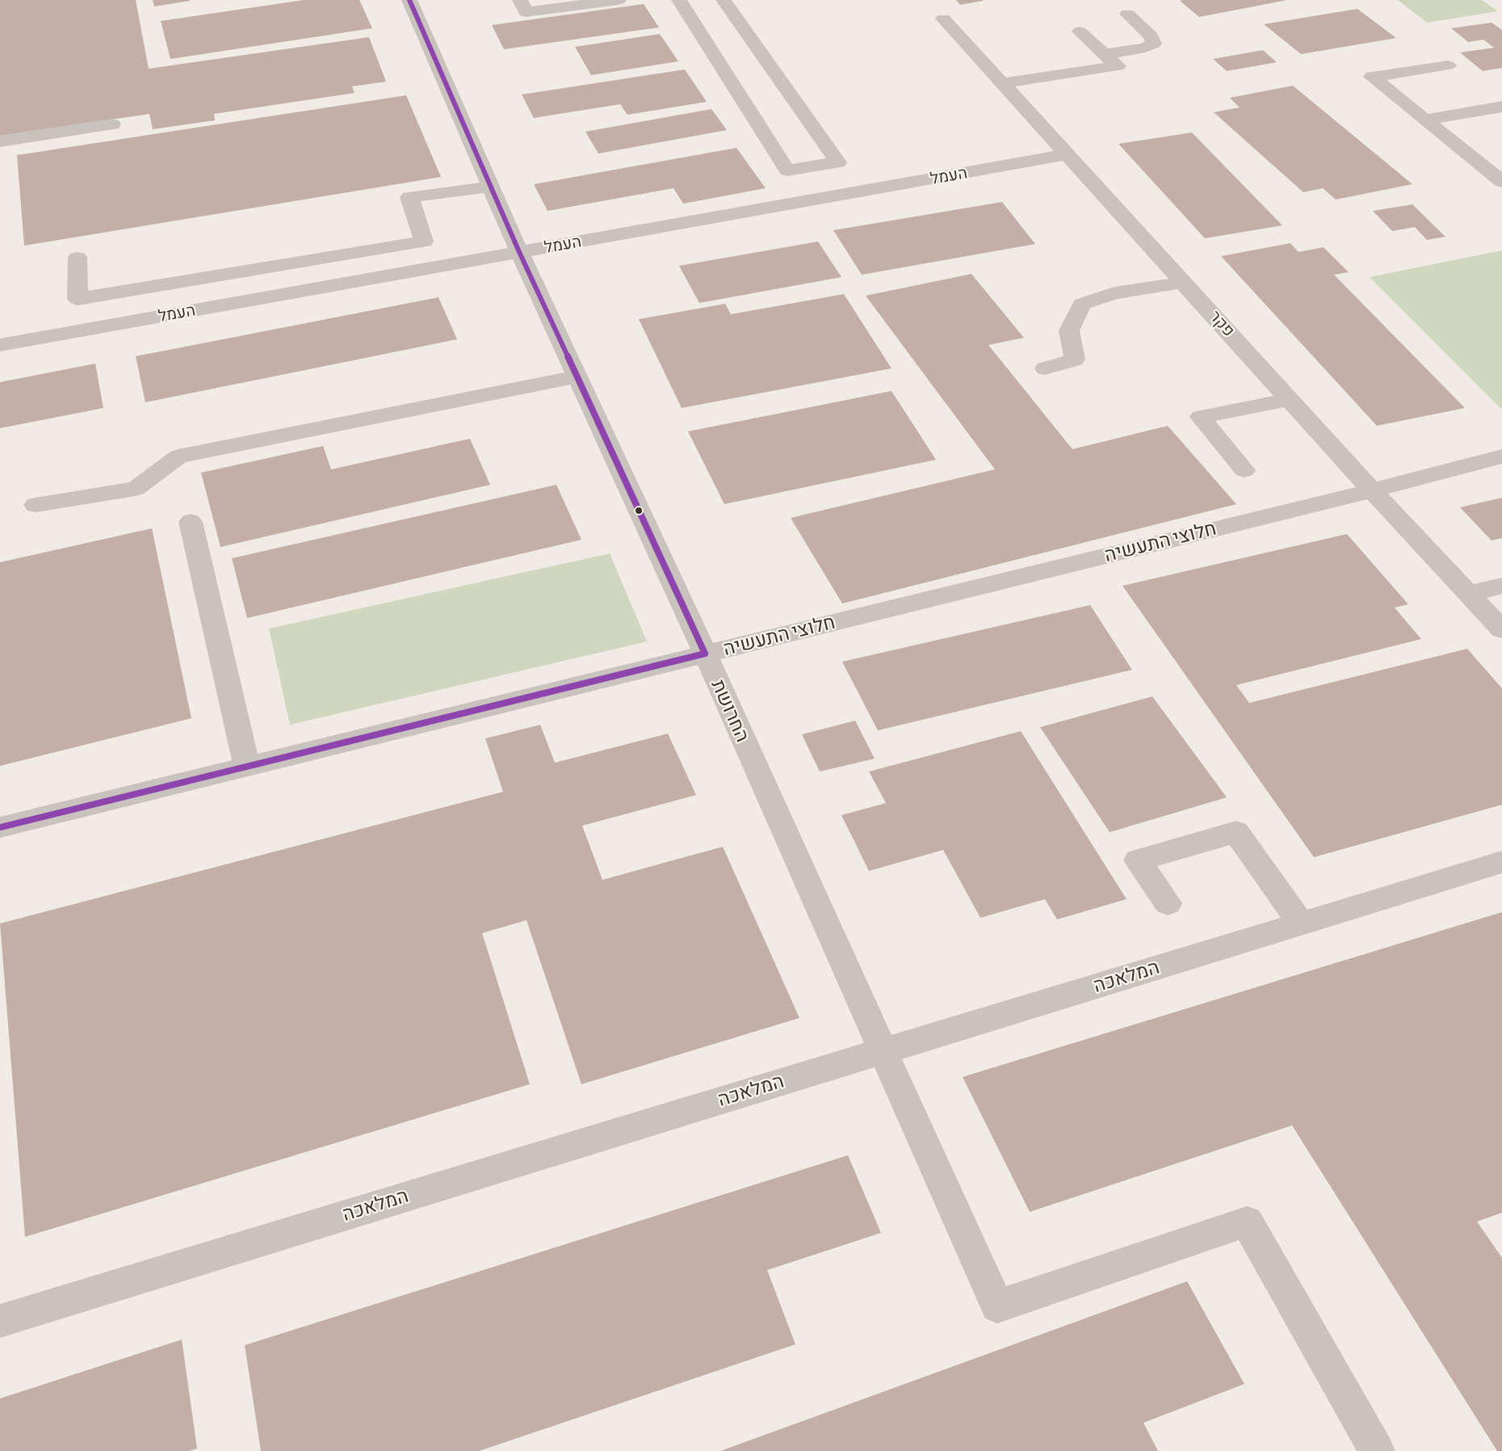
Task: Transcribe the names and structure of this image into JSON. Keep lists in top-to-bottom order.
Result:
{
  "streets": {
    "street": [
      "העמל",
      "פקר",
      "חלוצי התעשיה",
      "החרושת",
      "המלאכה"
    ]
  },
  "crossings": [
    ["העמל", "פקר"],
    ["העמל", "החרושת"],
    ["פקר", "חלוצי התעשיה"],
    ["חלוצי התעשיה", "החרושת"],
    ["החרושת", "המלאכה"]
  ]
}
